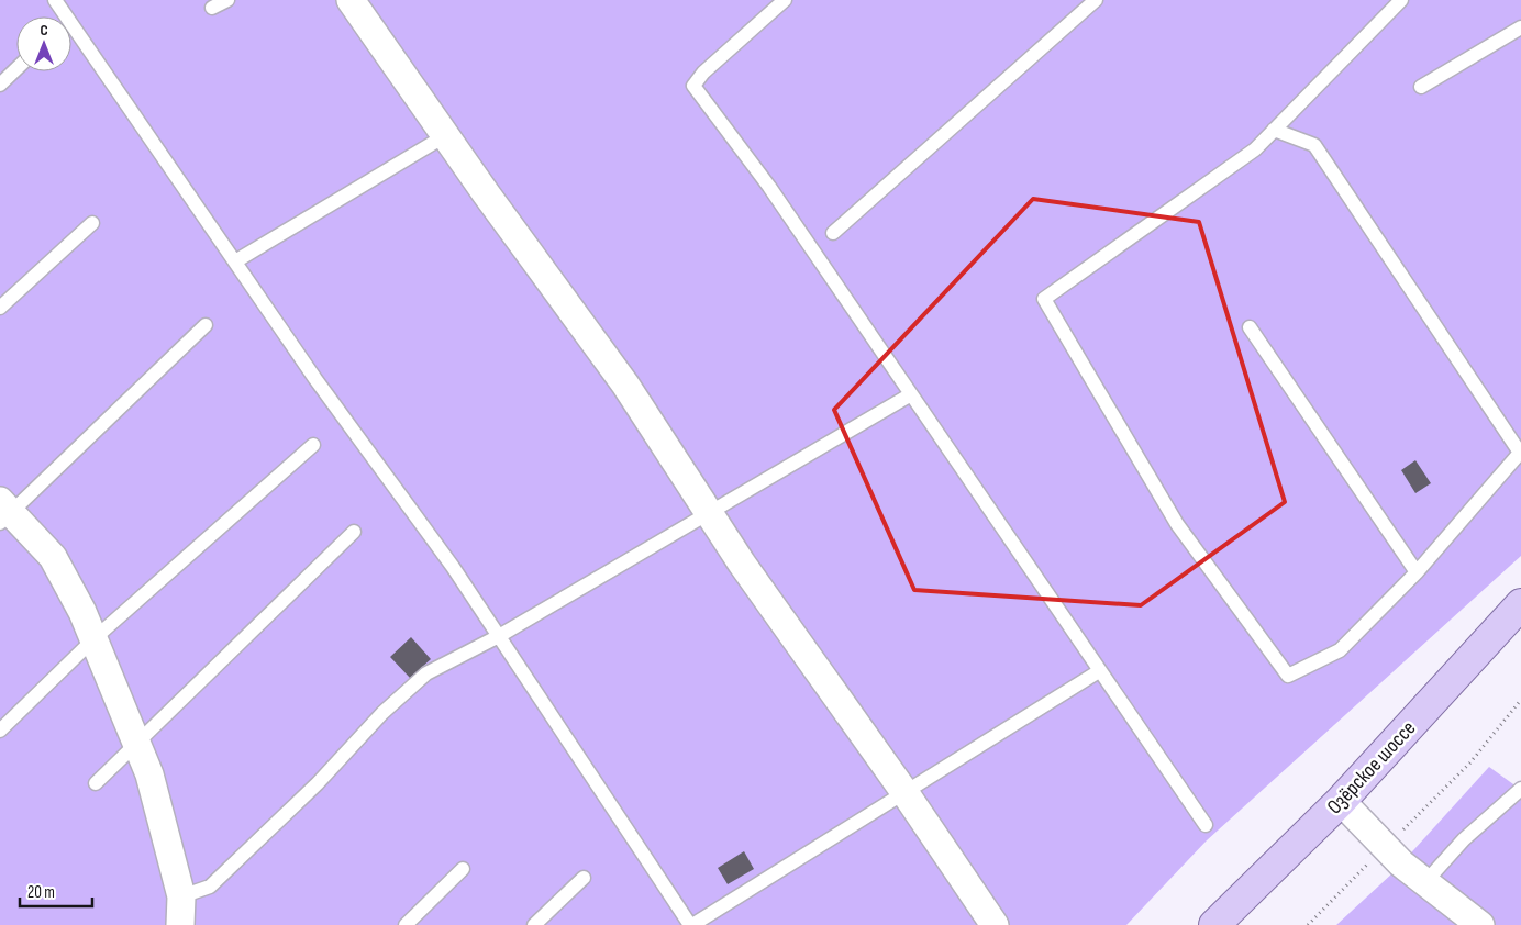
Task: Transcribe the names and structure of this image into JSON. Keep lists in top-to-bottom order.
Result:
{
  "streets": {
    "main road": ["Озёрское шоссе"]
  },
  "scale_bar": "20 m",
  "north": "top"
}
